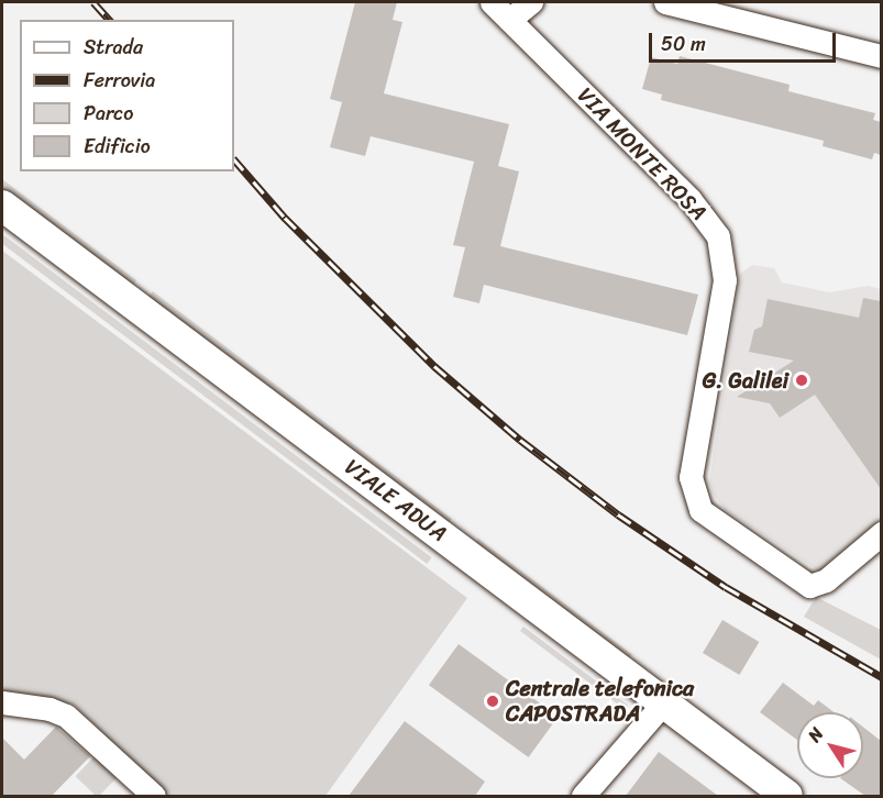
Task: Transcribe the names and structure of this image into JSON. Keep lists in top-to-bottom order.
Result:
{
  "streets": {
    "main road": ["VIALE ADUA"],
    "street": ["VIA MONTE ROSA"]
  },
  "places": ["G. Galilei", "Centrale telefonica CAPOSTRADA"],
  "legend": [
    "Strada",
    "Ferrovia",
    "Parco",
    "Edificio"
  ],
  "scale_bar": "50 m",
  "north": "top left"
}
